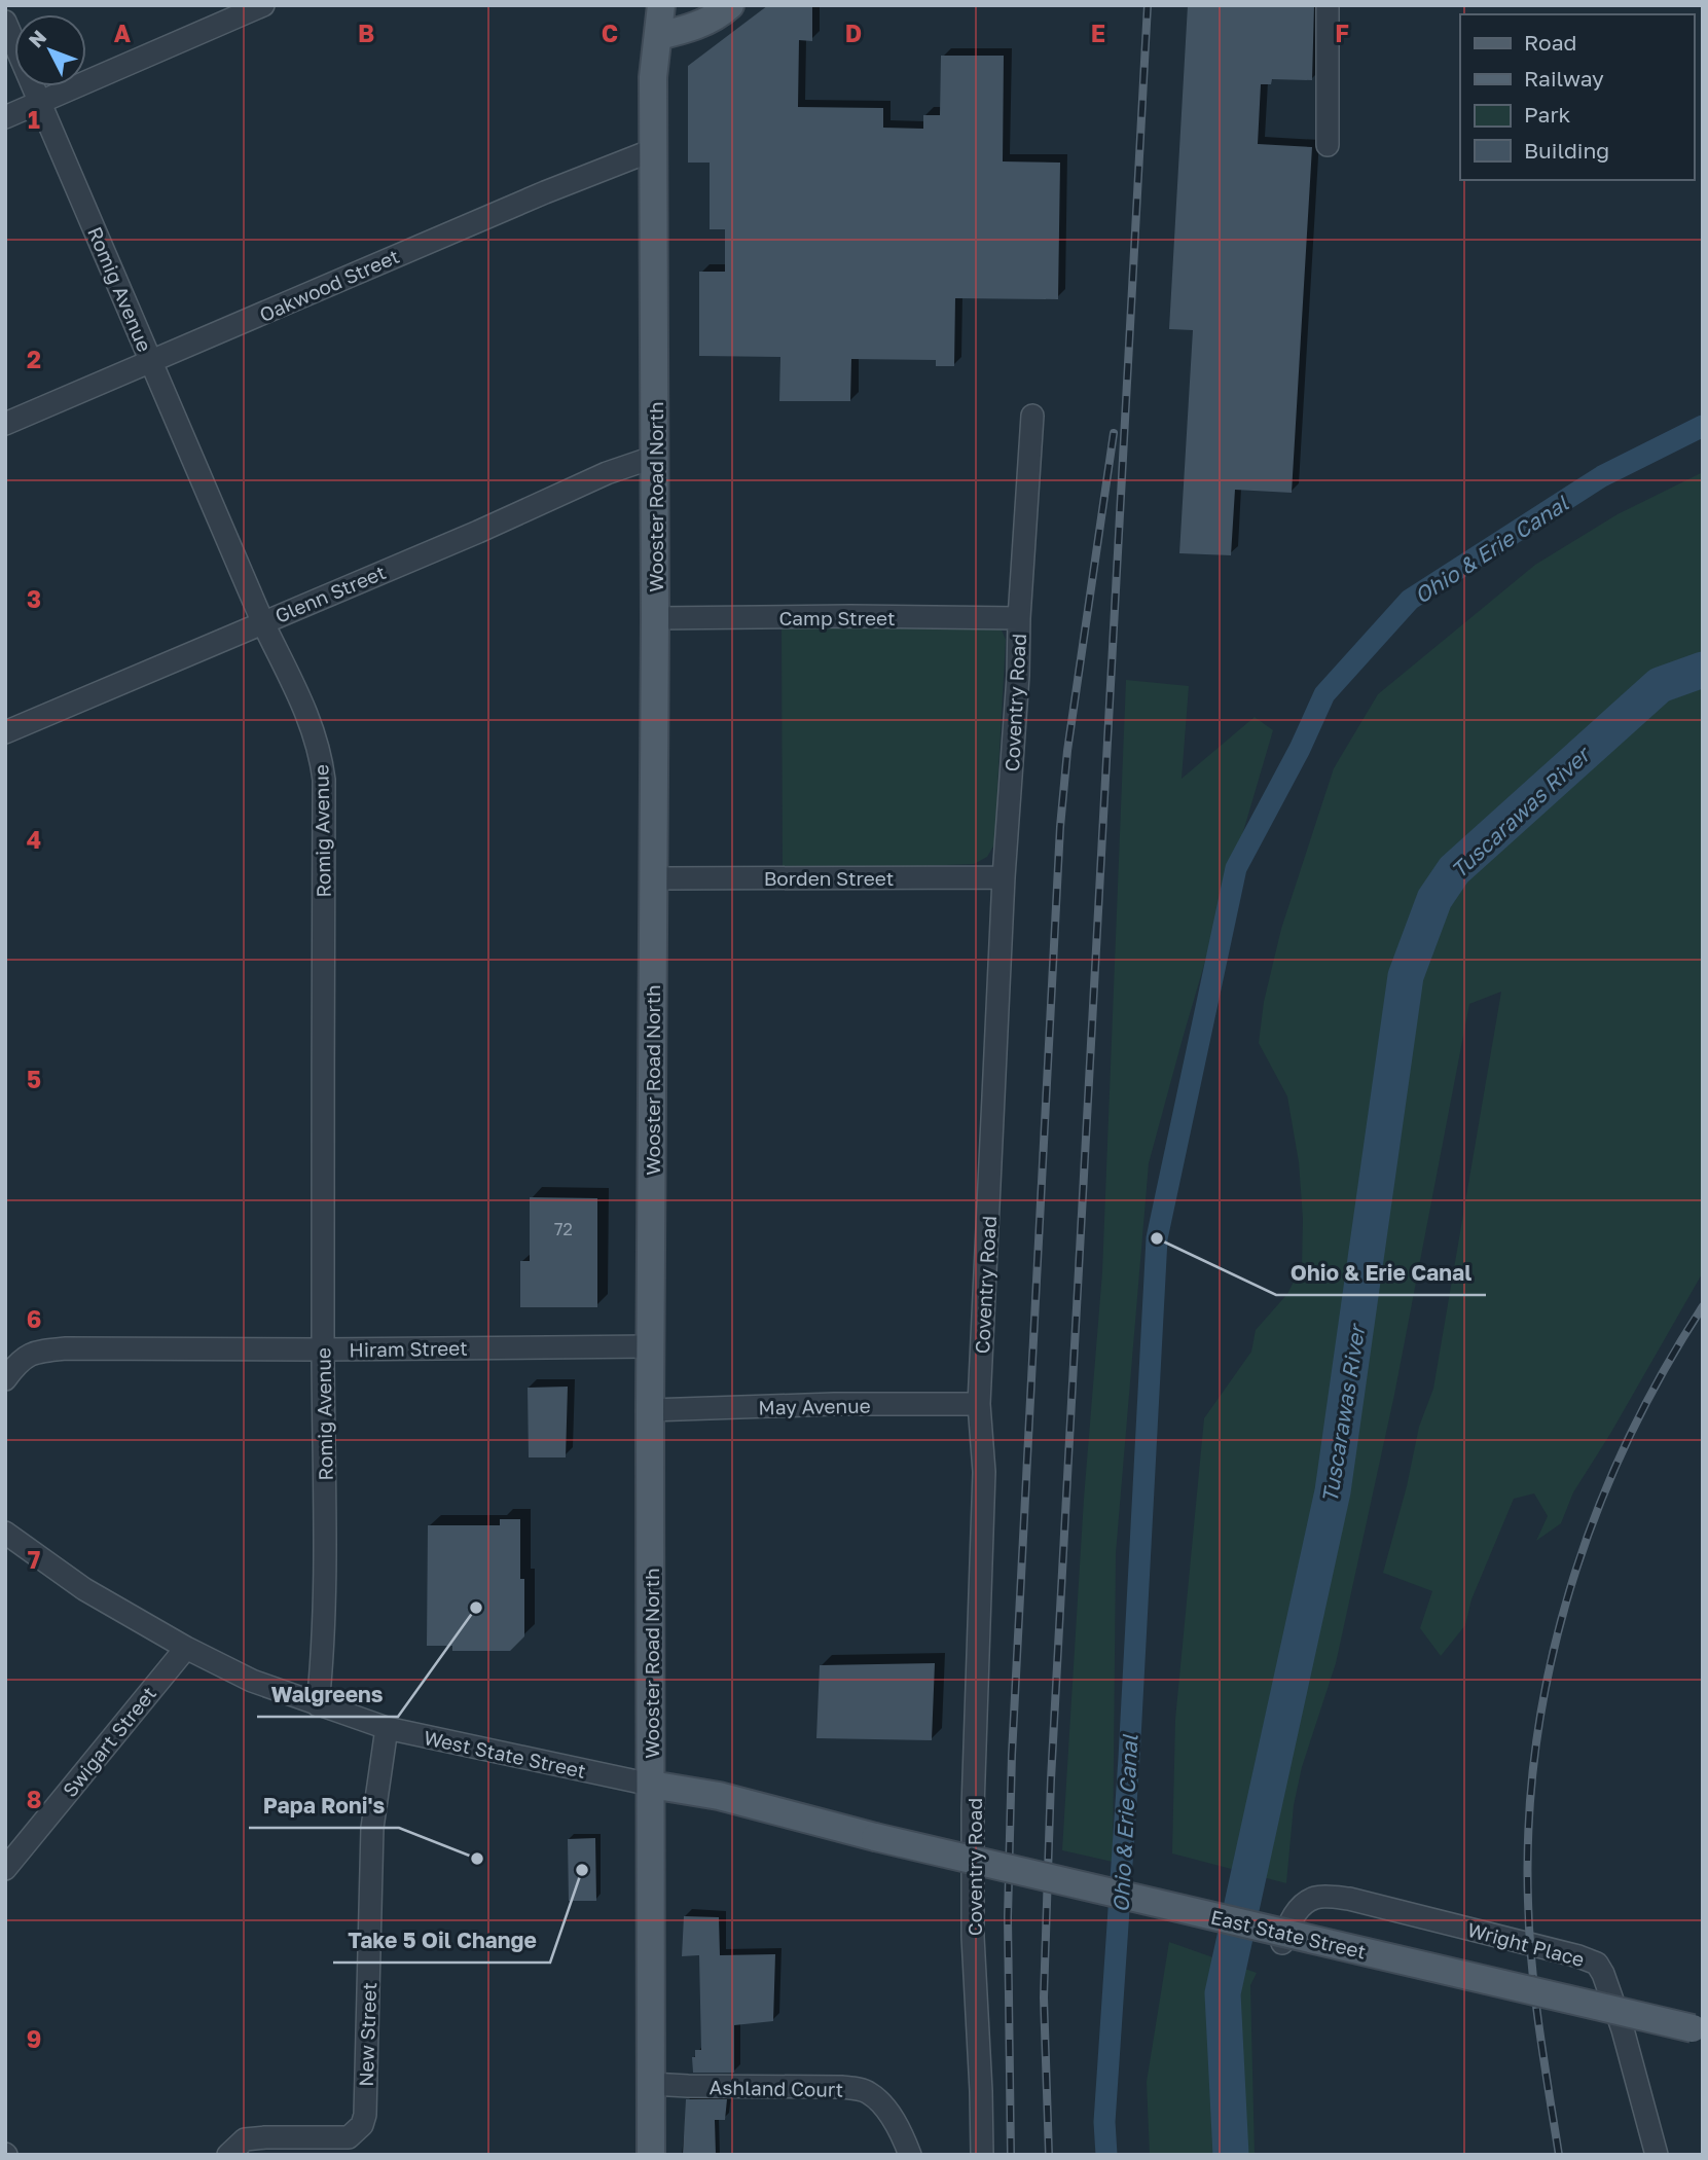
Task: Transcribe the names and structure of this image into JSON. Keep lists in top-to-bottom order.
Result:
{
  "streets": {
    "main road": ["Wooster Road North", "West State Street", "East State Street"],
    "street": [
      "Oakwood Street",
      "Romig Avenue",
      "Glenn Street",
      "Camp Street",
      "Coventry Road",
      "Borden Street",
      "Hiram Street",
      "May Avenue",
      "Swigart Street",
      "Wright Place",
      "New Street",
      "Ashland Court"
    ]
  },
  "crossings": [
    ["Oakwood Street", "Romig Avenue"],
    ["Oakwood Street", "Wooster Road North"],
    ["Romig Avenue", "Glenn Street"],
    ["Romig Avenue", "Hiram Street"],
    ["Romig Avenue", "West State Street"],
    ["Wooster Road North", "Glenn Street"],
    ["Wooster Road North", "Camp Street"],
    ["Wooster Road North", "Borden Street"],
    ["Wooster Road North", "Hiram Street"],
    ["Wooster Road North", "May Avenue"],
    ["Wooster Road North", "West State Street"],
    ["Wooster Road North", "Ashland Court"],
    ["Camp Street", "Coventry Road"],
    ["Coventry Road", "Borden Street"],
    ["Coventry Road", "May Avenue"],
    ["Swigart Street", "West State Street"],
    ["West State Street", "East State Street"],
    ["West State Street", "New Street"]
  ],
  "water": ["Ohio & Erie Canal", "Tuscarawas River"],
  "places": [
    "Ohio & Erie Canal",
    "Walgreens",
    "Papa Roni's",
    "Take 5 Oil Change"
  ],
  "house_numbers": ["72"],
  "legend": [
    "Road",
    "Railway",
    "Park",
    "Building"
  ],
  "north": "top left",
  "grid": {
    "columns": [
      "A",
      "B",
      "C",
      "D",
      "E",
      "F"
    ],
    "rows": [
      "1",
      "2",
      "3",
      "4",
      "5",
      "6",
      "7",
      "8",
      "9"
    ]
  }
}
